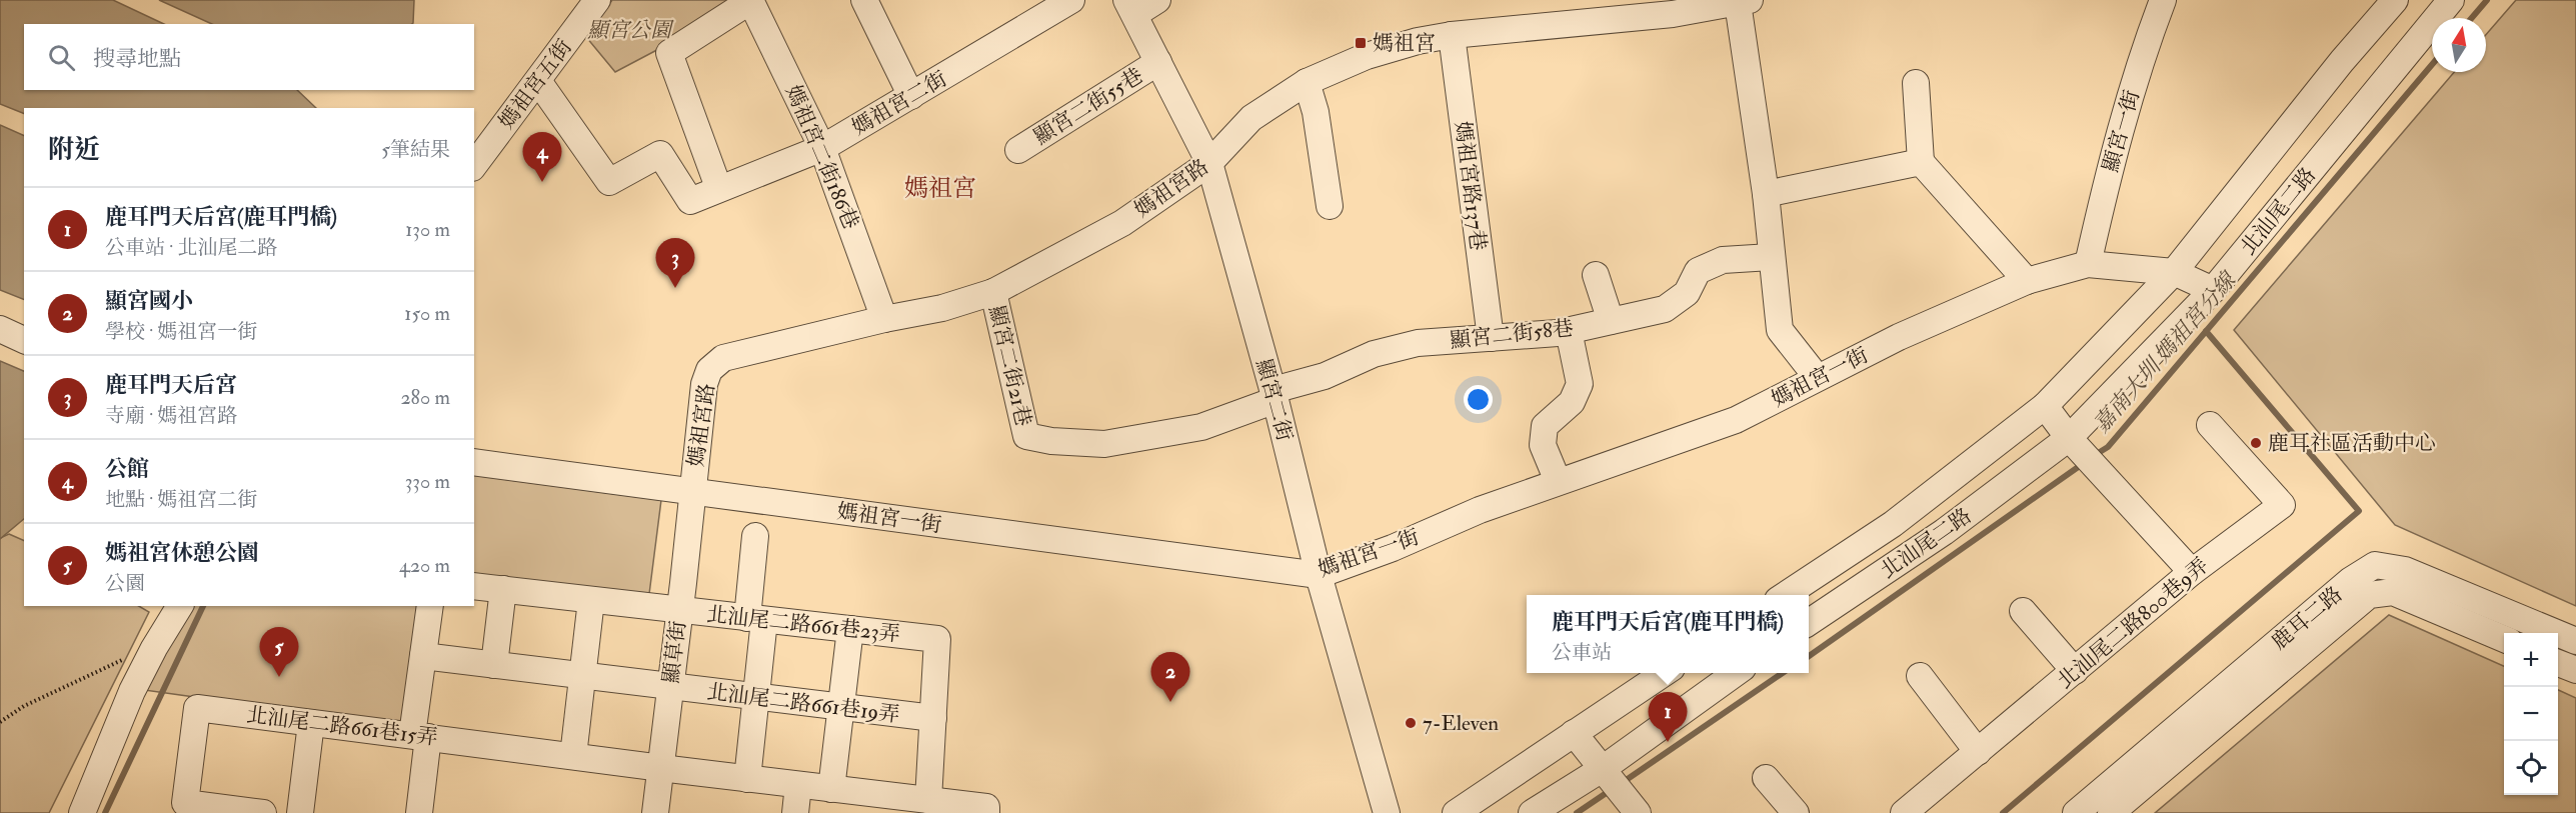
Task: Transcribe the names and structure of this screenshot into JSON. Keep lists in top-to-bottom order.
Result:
{
  "streets": {
    "street": [
      "媽祖宮五街",
      "媽祖宮二街",
      "顯宮二街55巷",
      "顯宮一街",
      "媽祖宮二街186巷",
      "媽祖宮路137巷",
      "媽祖宮路",
      "北汕尾二路",
      "顯宮二街58巷",
      "顯宮二街21巷",
      "媽祖宮一街",
      "顯宮二街",
      "鹿耳二路",
      "北汕尾二路800巷9弄",
      "北汕尾二路661巷23弄",
      "顯草街",
      "北汕尾二路661巷19弄",
      "北汕尾二路661巷15弄"
    ]
  },
  "crossings": [
    ["媽祖宮五街", "媽祖宮二街"],
    ["媽祖宮二街", "媽祖宮二街186巷"],
    ["顯宮二街55巷", "顯宮二街"],
    ["顯宮一街", "媽祖宮一街"],
    ["媽祖宮二街186巷", "媽祖宮路"],
    ["媽祖宮路137巷", "媽祖宮路"],
    ["媽祖宮路137巷", "顯宮二街58巷"],
    ["媽祖宮路", "顯宮二街21巷"],
    ["媽祖宮路", "媽祖宮一街"],
    ["媽祖宮路", "顯宮二街"],
    ["媽祖宮路", "顯草街"],
    ["北汕尾二路", "媽祖宮一街"],
    ["顯宮二街58巷", "顯宮二街21巷"],
    ["顯宮二街58巷", "顯宮二街"],
    ["顯宮二街21巷", "顯宮二街"],
    ["媽祖宮一街", "顯宮二街"],
    ["媽祖宮一街", "顯草街"],
    ["北汕尾二路661巷23弄", "顯草街"],
    ["北汕尾二路661巷23弄", "北汕尾二路661巷19弄"],
    ["北汕尾二路661巷23弄", "北汕尾二路661巷15弄"],
    ["顯草街", "北汕尾二路661巷19弄"],
    ["顯草街", "北汕尾二路661巷15弄"]
  ],
  "districts": ["媽祖宮"],
  "water": ["嘉南大圳 媽祖宮分線"],
  "parks": ["顯宮公園"],
  "places": {
    "transit": ["媽祖宮"],
    "other": ["鹿耳社區活動中心", "7-Eleven"]
  },
  "north": "top",
  "page": {
    "search": "搜尋地點",
    "heading": ["附近", "5筆結果"],
    "pins": [
      "4",
      "3",
      "5",
      "2",
      "1"
    ],
    "list": [
      {
        "mark": "1",
        "name": "鹿耳門天后宮(鹿耳門橋)",
        "note": "公車站 · 北汕尾二路",
        "value": "130 m"
      },
      {
        "mark": "2",
        "name": "顯宮國小",
        "note": "學校 · 媽祖宮一街",
        "value": "150 m"
      },
      {
        "mark": "3",
        "name": "鹿耳門天后宮",
        "note": "寺廟 · 媽祖宮路",
        "value": "280 m"
      },
      {
        "mark": "4",
        "name": "公館",
        "note": "地點 · 媽祖宮二街",
        "value": "330 m"
      },
      {
        "mark": "5",
        "name": "媽祖宮休憩公園",
        "note": "公園",
        "value": "420 m"
      }
    ],
    "popup": ["鹿耳門天后宮(鹿耳門橋)", "公車站"],
    "map_buttons": ["+", "−"]
  }
}
